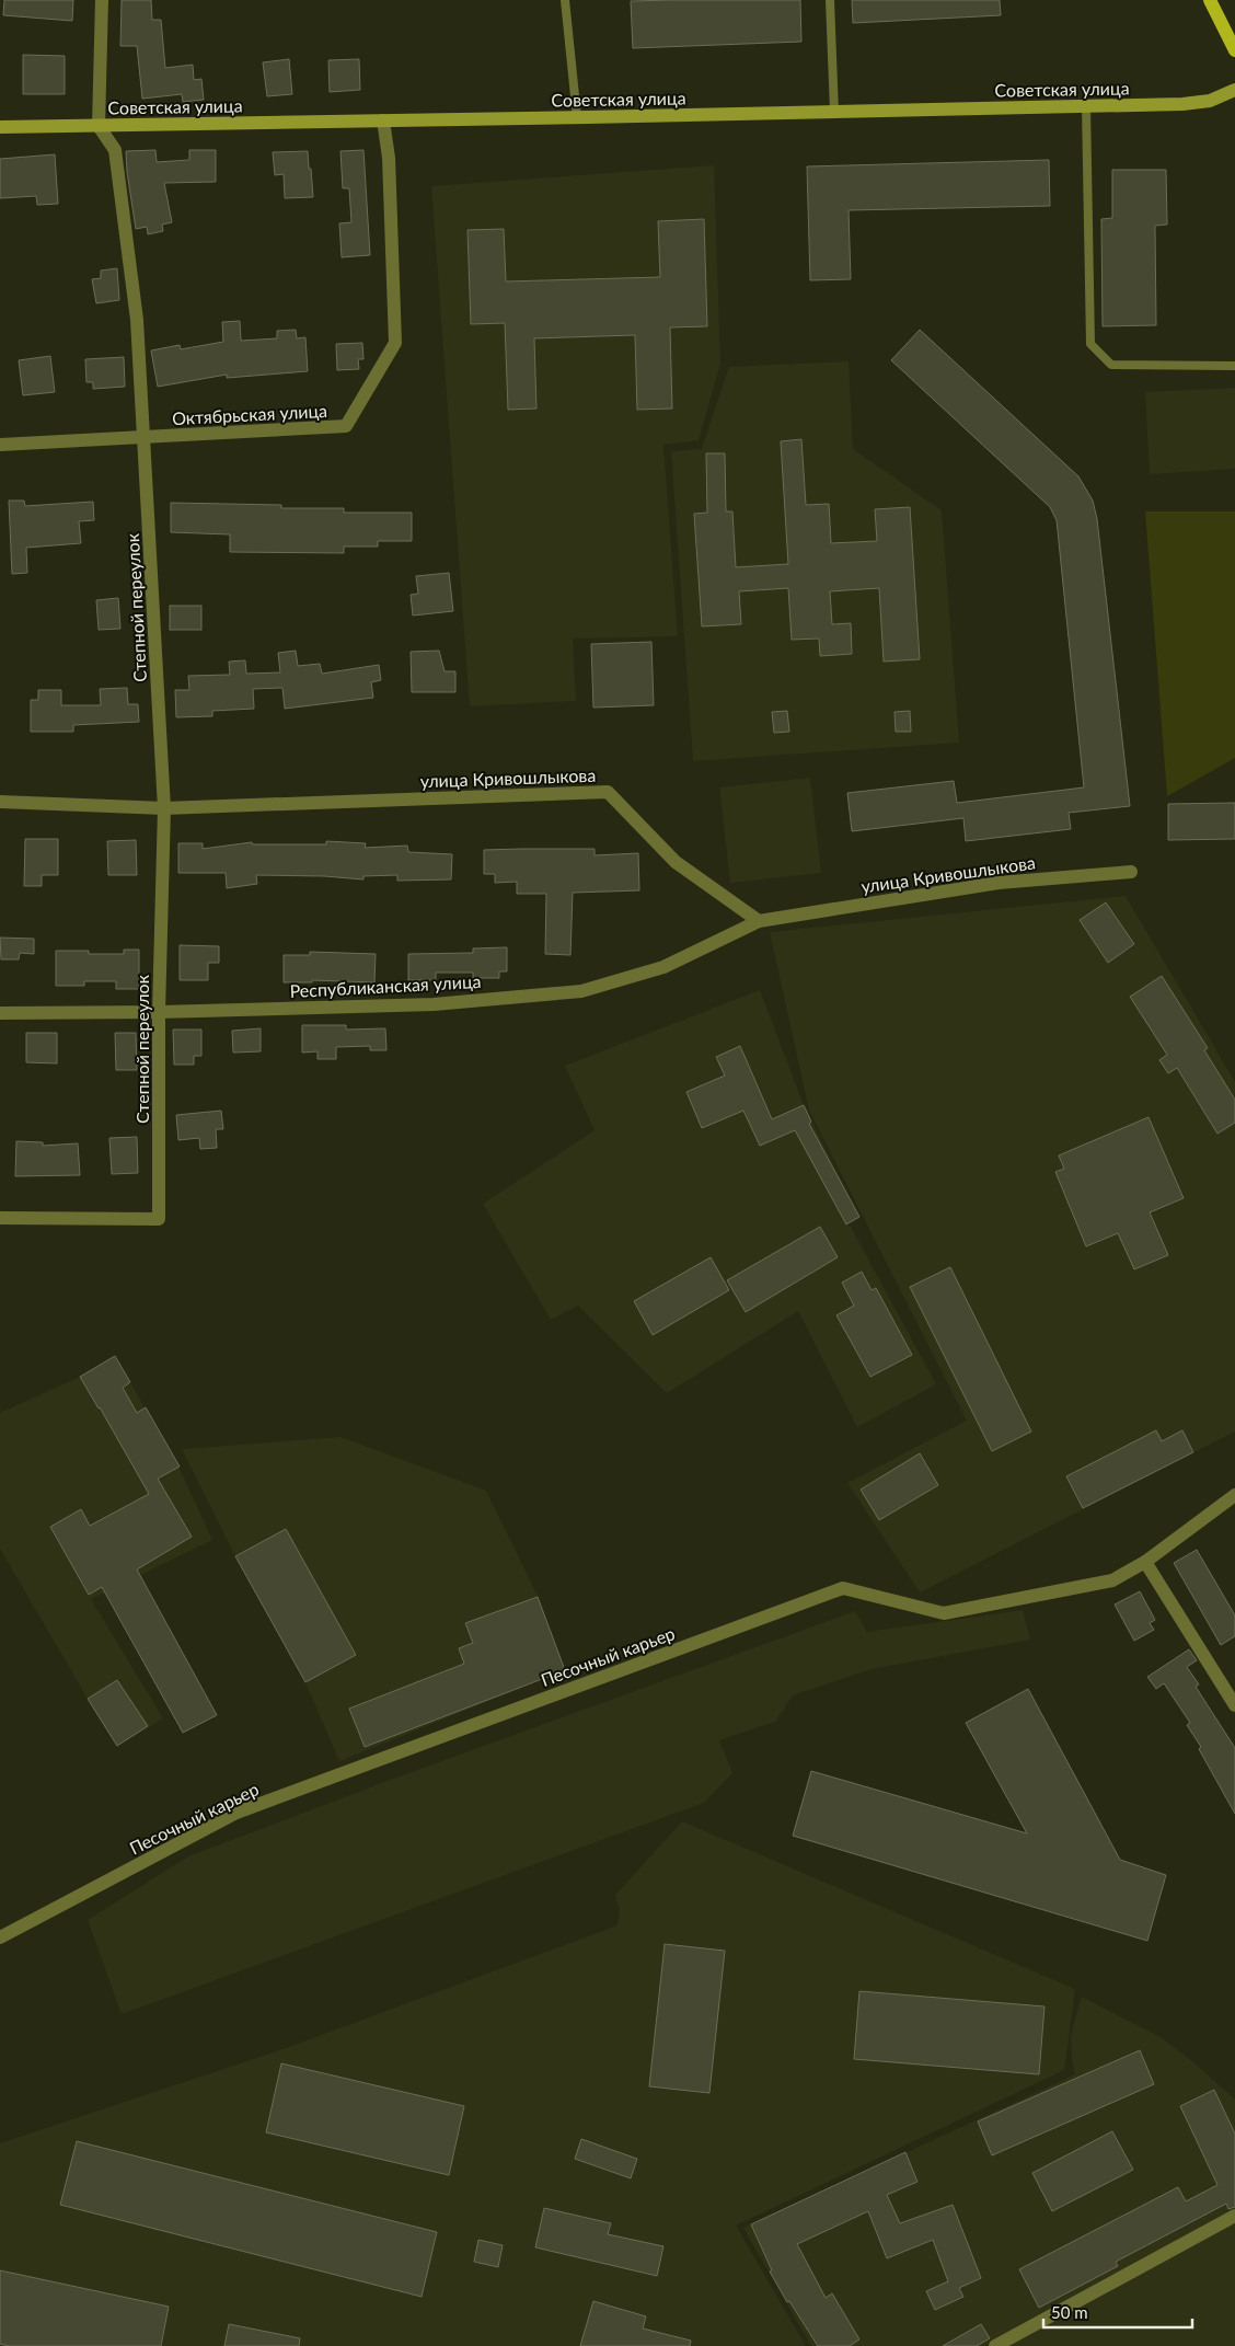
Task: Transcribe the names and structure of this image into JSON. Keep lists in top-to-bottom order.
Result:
{
  "streets": {
    "main road": ["Советская улица"],
    "street": [
      "Октябрьская улица",
      "Степной переулок",
      "улица Кривошлыкова",
      "Республиканская улица",
      "Песочный карьер"
    ]
  },
  "crossings": [
    ["Советская улица", "Октябрьская улица"],
    ["Советская улица", "Степной переулок"],
    ["Октябрьская улица", "Степной переулок"],
    ["Степной переулок", "улица Кривошлыкова"],
    ["Степной переулок", "Республиканская улица"],
    ["улица Кривошлыкова", "Республиканская улица"]
  ],
  "scale_bar": "50 m"
}
